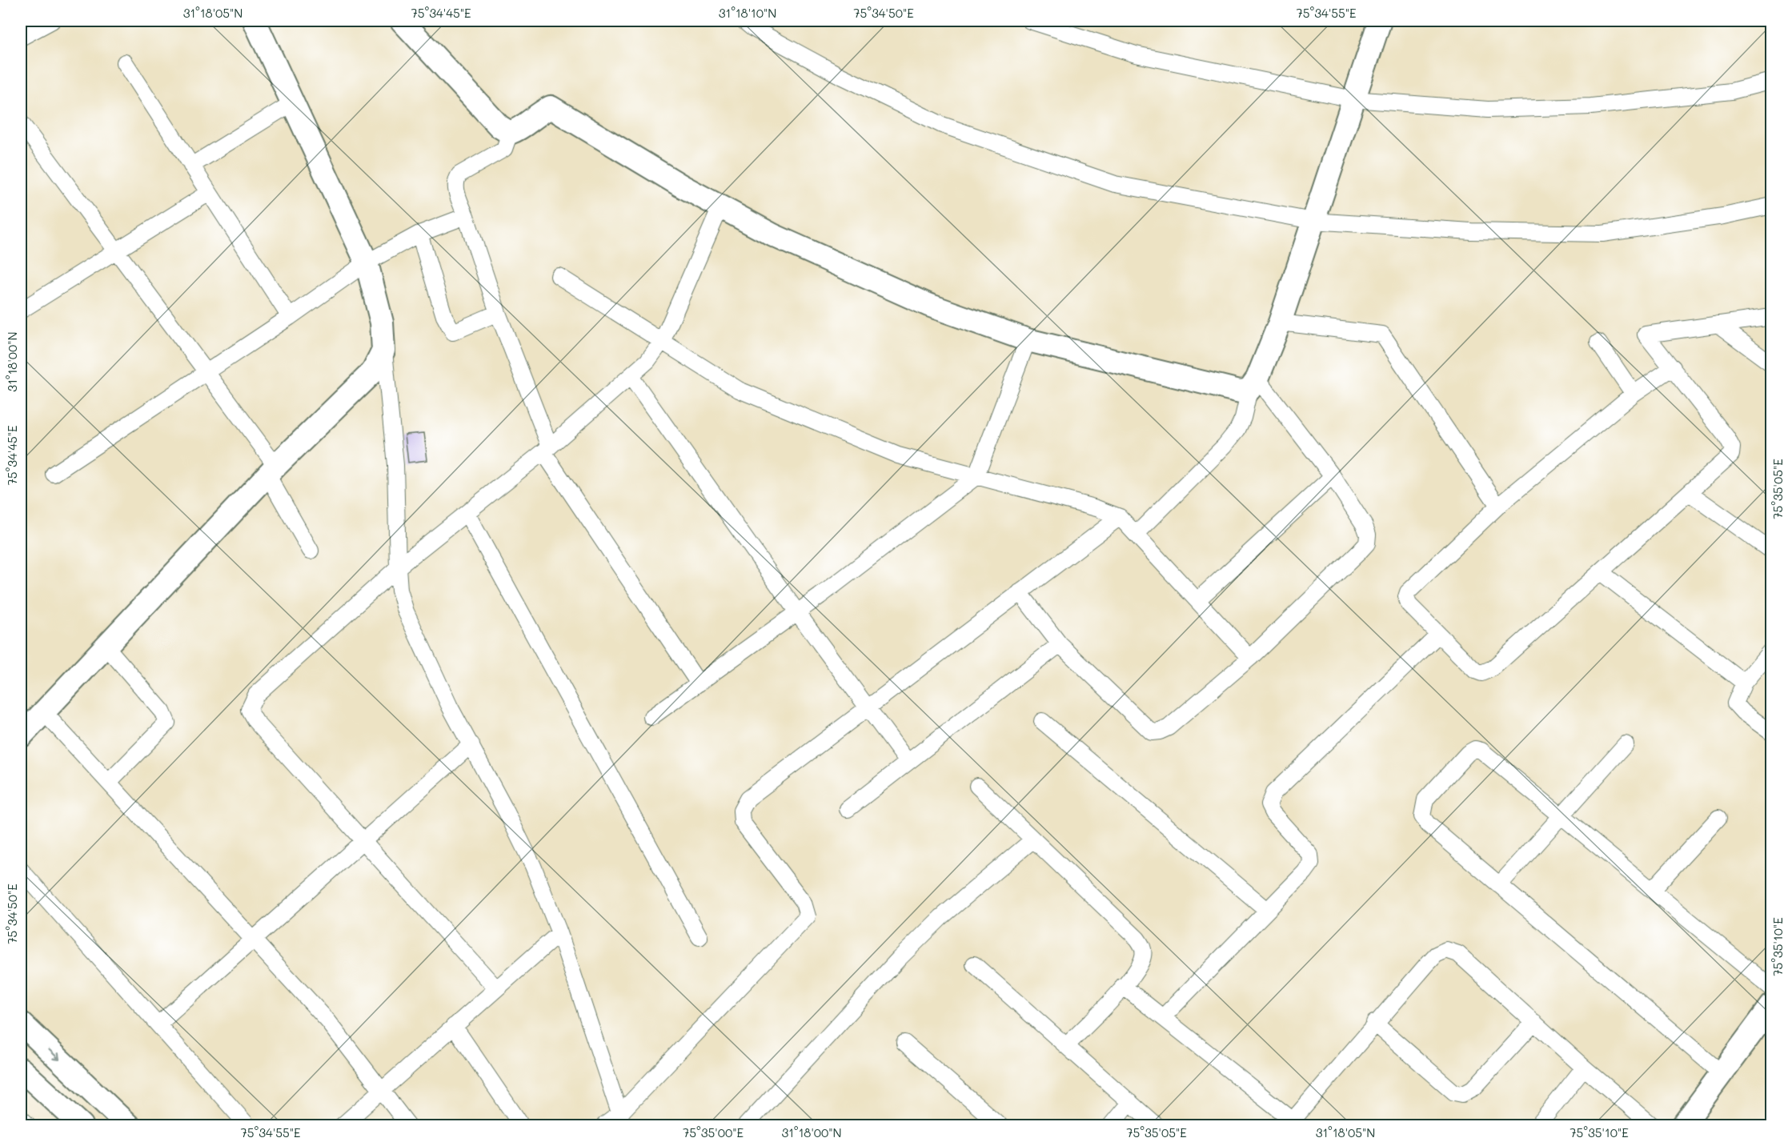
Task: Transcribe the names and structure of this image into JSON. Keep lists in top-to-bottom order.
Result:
{
  "coordinates": [
    "31°18'05\"N",
    "75°34'45\"E",
    "31°18'10\"N",
    "75°34'50\"E",
    "75°34'55\"E",
    "31°18'00\"N",
    "75°35'05\"E",
    "75°35'10\"E",
    "75°35'00\"E"
  ]
}
